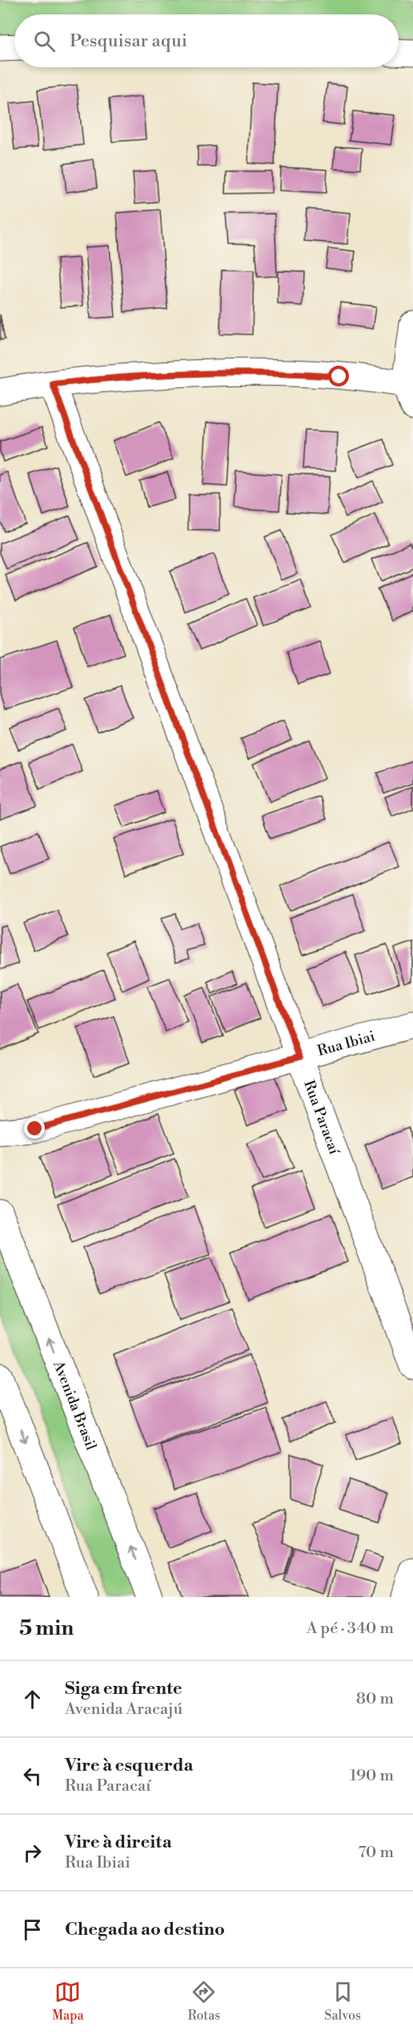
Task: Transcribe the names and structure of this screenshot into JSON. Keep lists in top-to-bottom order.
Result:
{
  "streets": {
    "street": ["Rua Ibiai", "Rua Paracaí", "Avenida Brasil"]
  },
  "crossings": [
    ["Rua Ibiai", "Rua Paracaí"]
  ],
  "page": {
    "search": "Pesquisar aqui",
    "heading": ["5 min", "A pé · 340 m"],
    "list": [
      ["Siga em frente", "Avenida Aracajú", "80 m"],
      ["Vire à esquerda", "Rua Paracaí", "190 m"],
      ["Vire à direita", "Rua Ibiai", "70 m"],
      "Chegada ao destino"
    ],
    "nav": ["Mapa", "Rotas", "Salvos"]
  }
}
